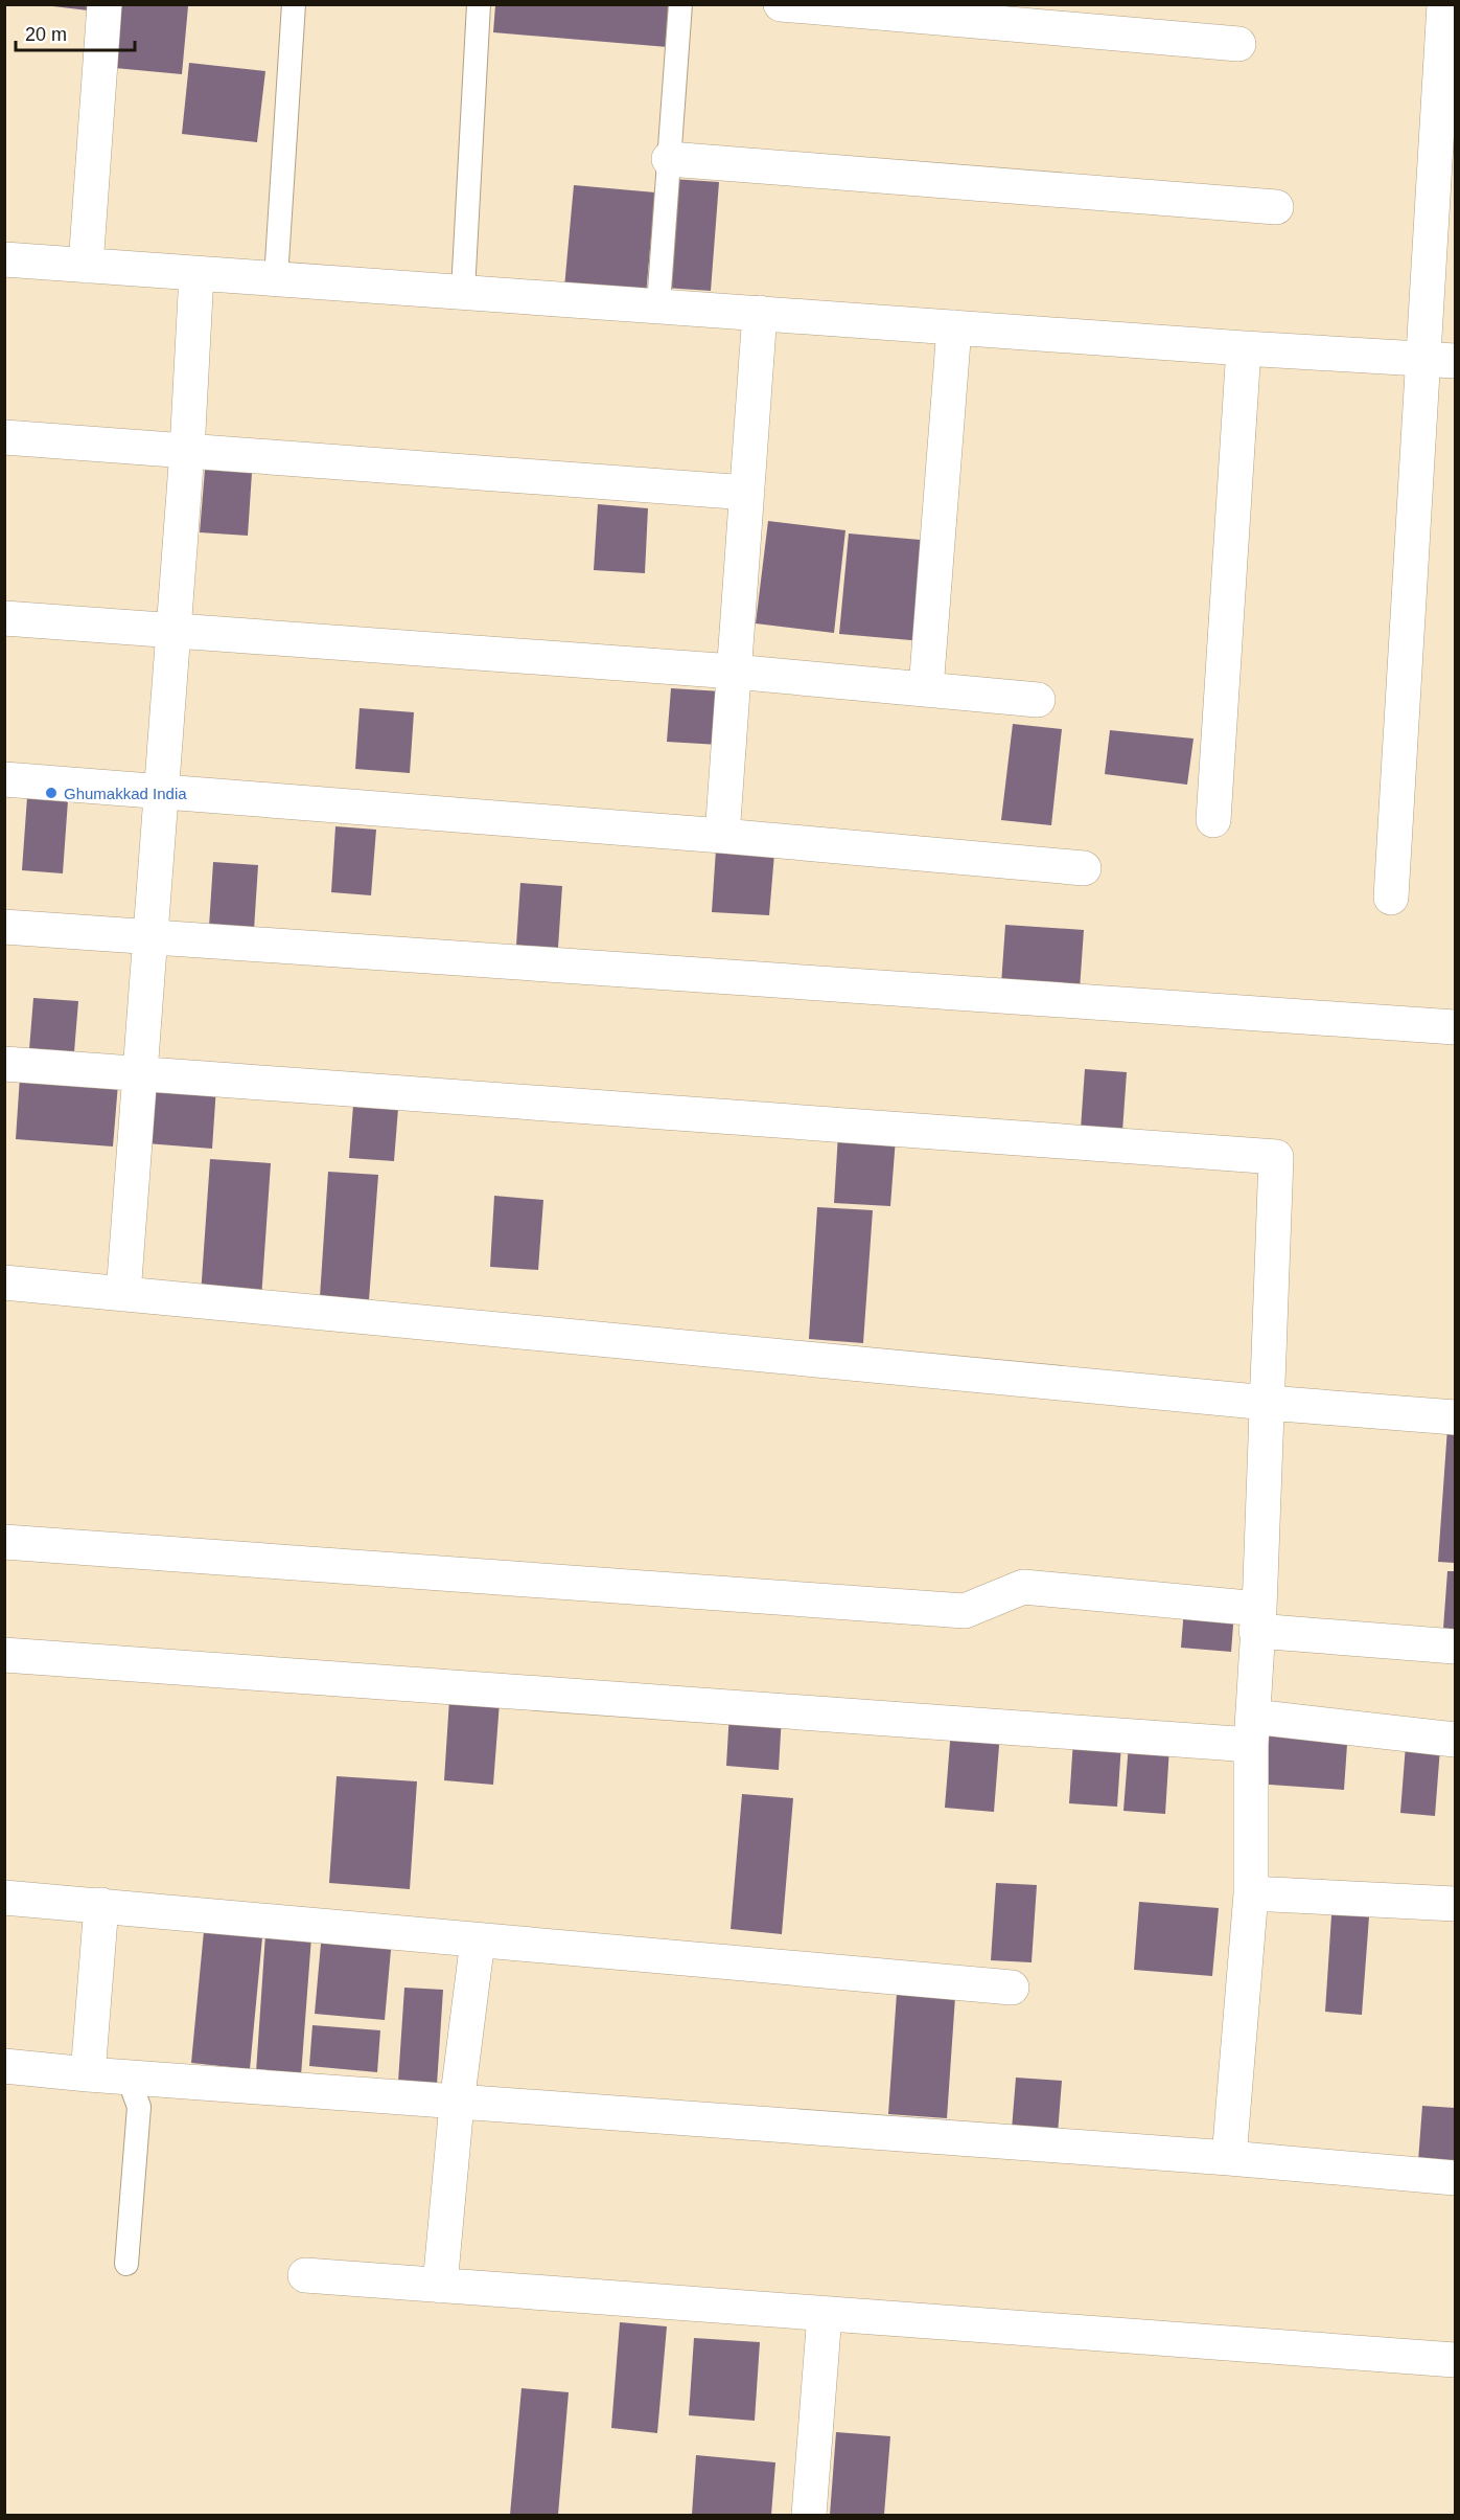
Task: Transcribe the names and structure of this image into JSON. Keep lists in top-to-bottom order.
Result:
{
  "places": ["Ghumakkad India"],
  "scale_bar": "20 m"
}
